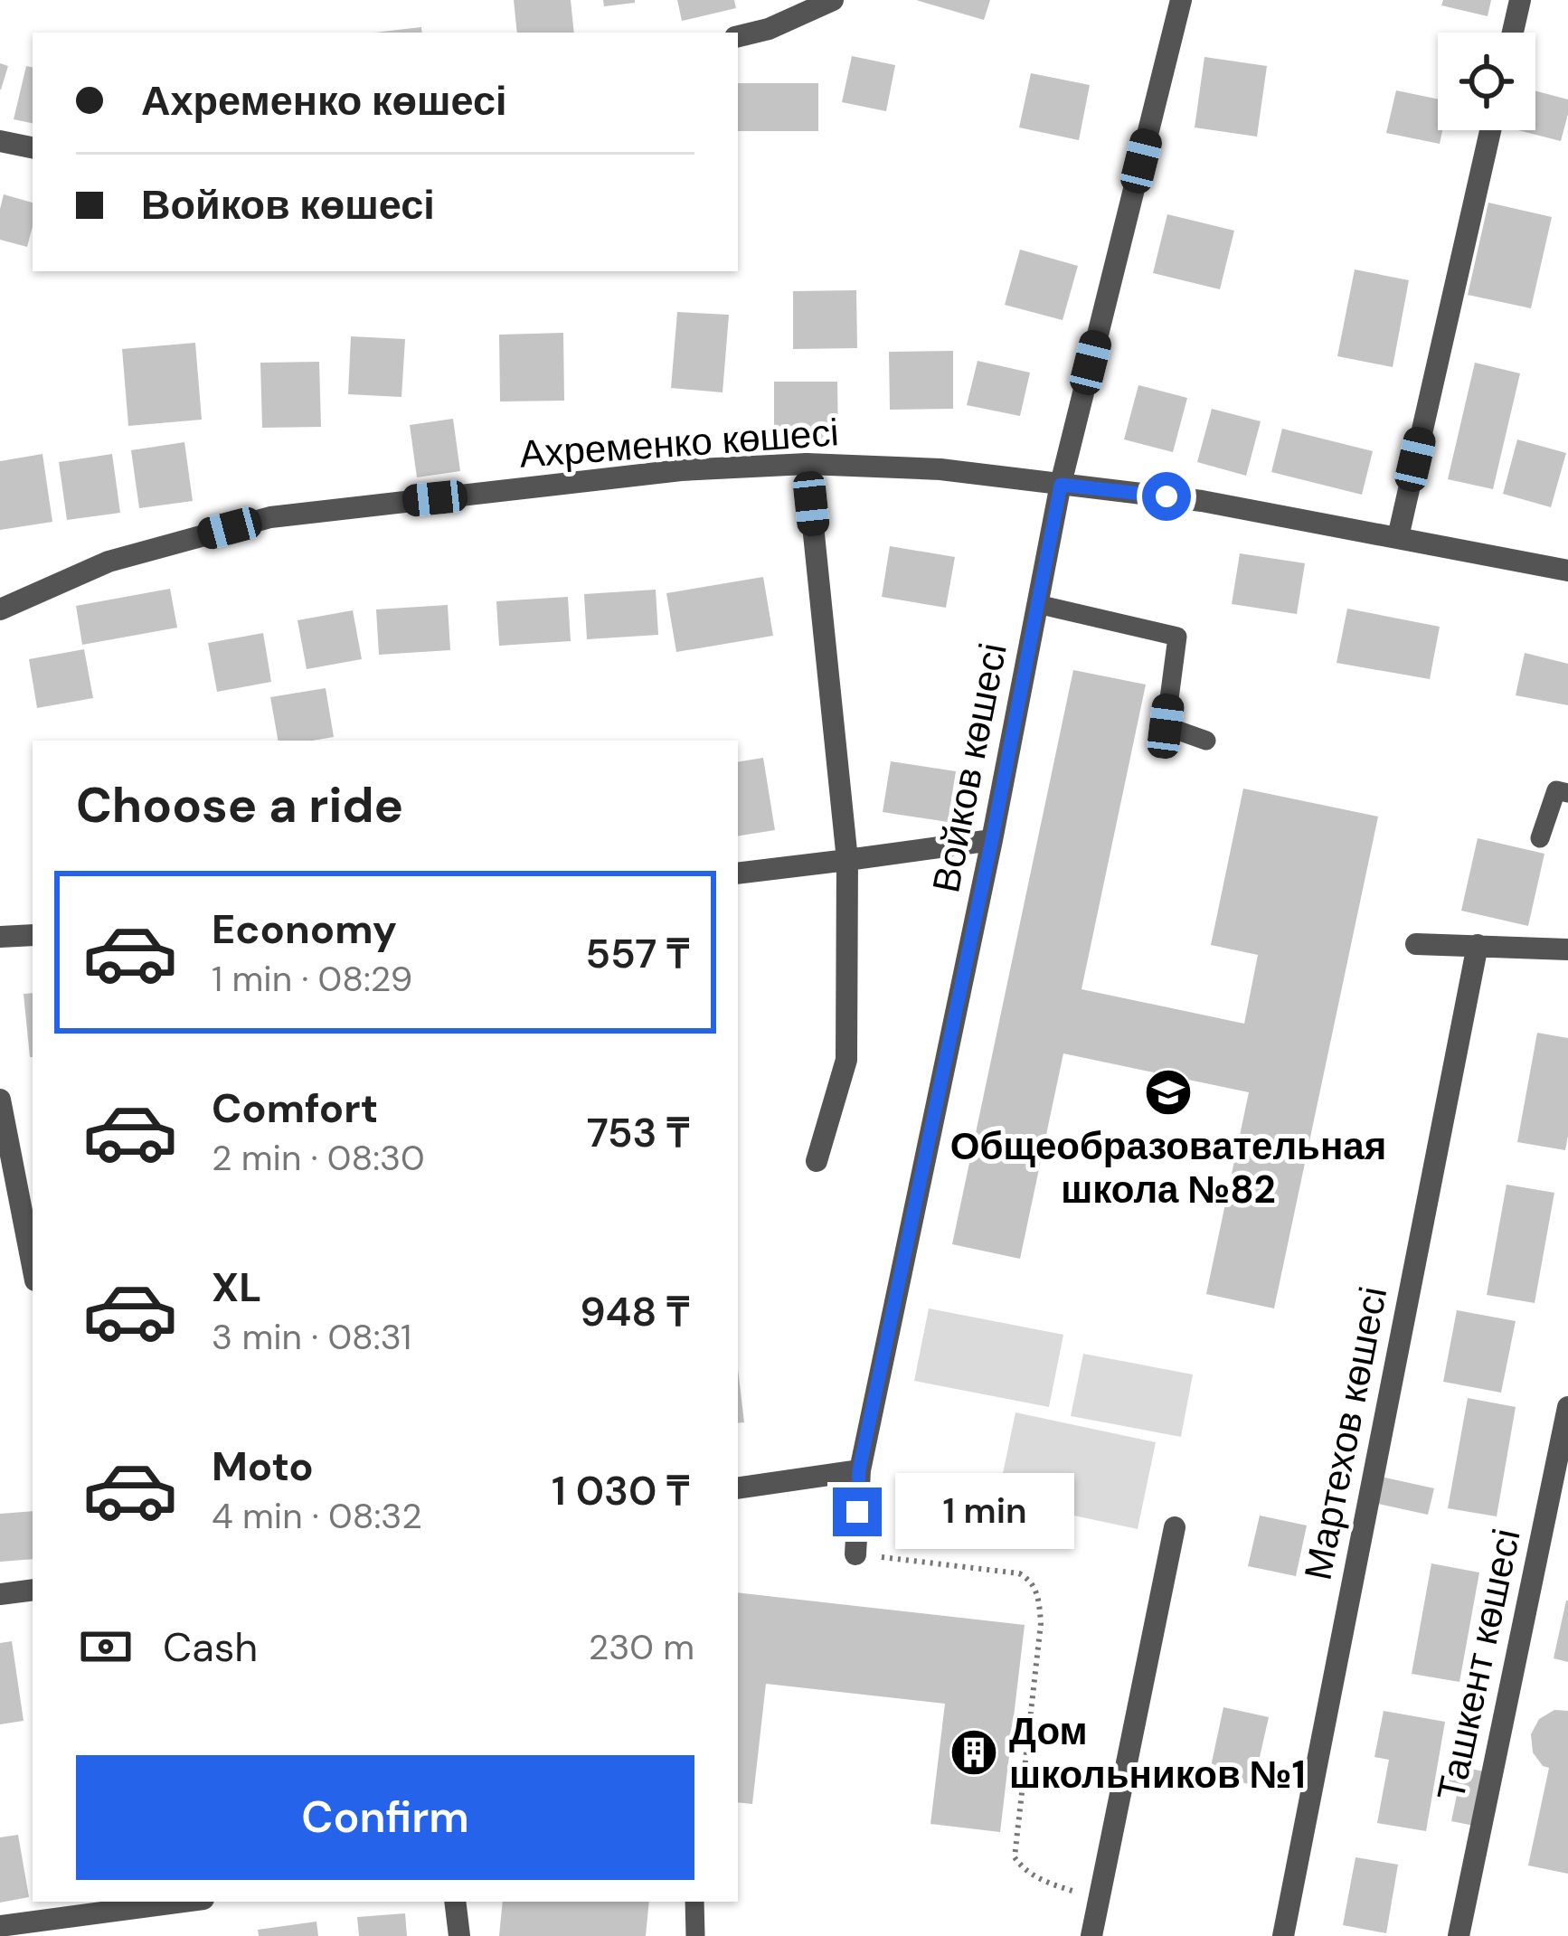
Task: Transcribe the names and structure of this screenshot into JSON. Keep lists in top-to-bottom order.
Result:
{
  "streets": {
    "street": [
      "Ахременко көшесі",
      "Войков көшесі",
      "Мартехов көшесі",
      "Ташкент көшесі"
    ]
  },
  "crossings": [
    ["Ахременко көшесі", "Войков көшесі"]
  ],
  "places": {
    "school or university": ["Общеобразовательная школа №82"],
    "building": ["Дом школьников №1"]
  },
  "page": {
    "banner": ["Ахременко көшесі", "Войков көшесі"],
    "heading": "Choose a ride",
    "list": [
      {
        "name": "Economy",
        "note": "1 min · 08:29",
        "value": "557 ₸"
      },
      {
        "name": "Comfort",
        "note": "2 min · 08:30",
        "value": "753 ₸"
      },
      {
        "name": "XL",
        "note": "3 min · 08:31",
        "value": "948 ₸"
      },
      {
        "name": "Moto",
        "note": "4 min · 08:32",
        "value": "1 030 ₸"
      }
    ],
    "bubble": "1 min",
    "pay": ["Cash", "230 m"],
    "buttons": "Confirm"
  }
}
